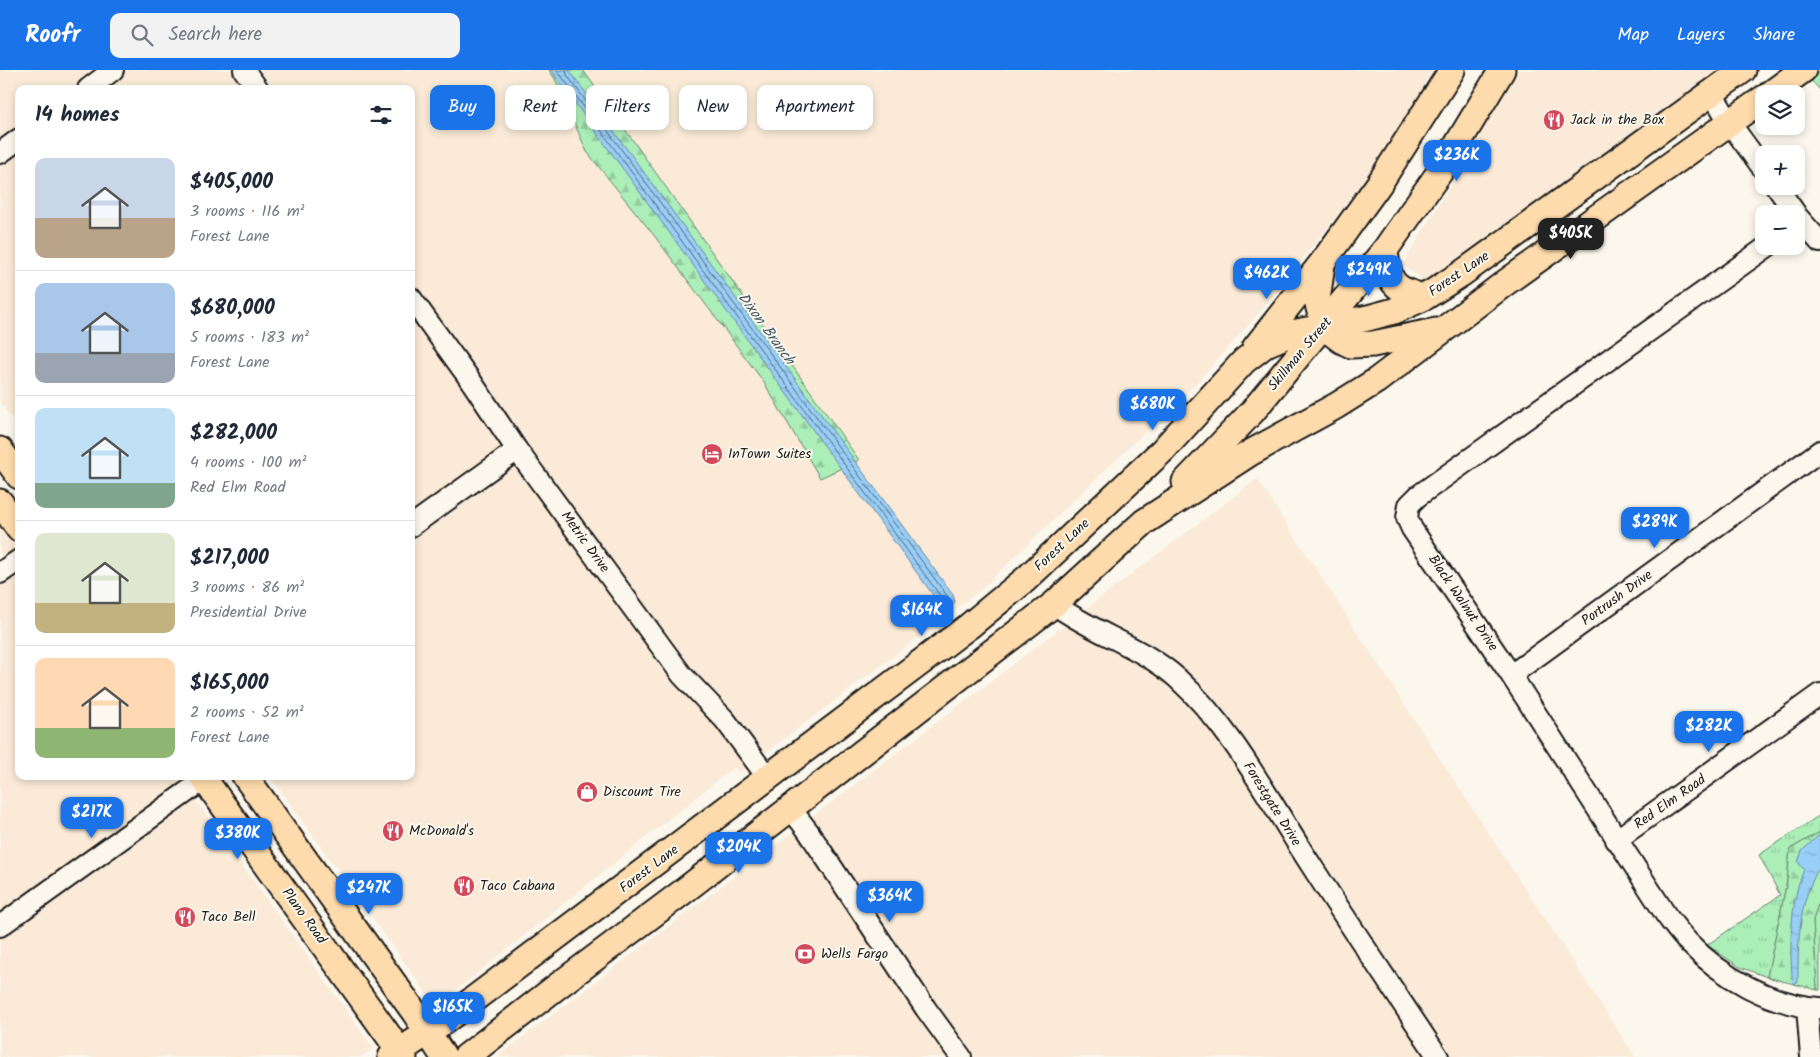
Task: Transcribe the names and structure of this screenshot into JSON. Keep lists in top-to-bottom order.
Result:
{
  "streets": {
    "main road": ["Forest Lane", "Skillman Street", "Plano Road"],
    "street": [
      "Metric Drive",
      "Portrush Drive",
      "Black Walnut Drive",
      "Red Elm Road",
      "Forestgate Drive"
    ]
  },
  "crossings": [
    ["Forest Lane", "Skillman Street"],
    ["Forest Lane", "Metric Drive"],
    ["Forest Lane", "Plano Road"],
    ["Portrush Drive", "Black Walnut Drive"],
    ["Black Walnut Drive", "Red Elm Road"]
  ],
  "water": ["Dixon Branch"],
  "places": {
    "restaurant": [
      "Jack in the Box",
      "McDonald's",
      "Taco Cabana",
      "Taco Bell"
    ],
    "hotel": ["InTown Suites"],
    "shop": ["Discount Tire"],
    "bank": ["Wells Fargo"]
  },
  "page": {
    "header": "Roofr",
    "search": "Search here",
    "nav": ["Map", "Layers", "Share"],
    "map_buttons": ["+", "−"],
    "chip": [
      "Buy",
      "Rent",
      "Filters",
      "New",
      "Apartment"
    ],
    "heading": "14 homes",
    "price": [
      "$236K",
      "$405K",
      "$249K",
      "$462K",
      "$680K",
      "$289K",
      "$164K",
      "$282K",
      "$217K",
      "$380K",
      "$204K",
      "$247K",
      "$364K",
      "$165K"
    ],
    "list": [
      {
        "name": "$405,000",
        "note": "3 rooms · 116 m² · Forest Lane"
      },
      {
        "name": "$680,000",
        "note": "5 rooms · 183 m² · Forest Lane"
      },
      {
        "name": "$282,000",
        "note": "4 rooms · 100 m² · Red Elm Road"
      },
      {
        "name": "$217,000",
        "note": "3 rooms · 86 m² · Presidential Drive"
      },
      {
        "name": "$165,000",
        "note": "2 rooms · 52 m² · Forest Lane"
      }
    ]
  }
}
